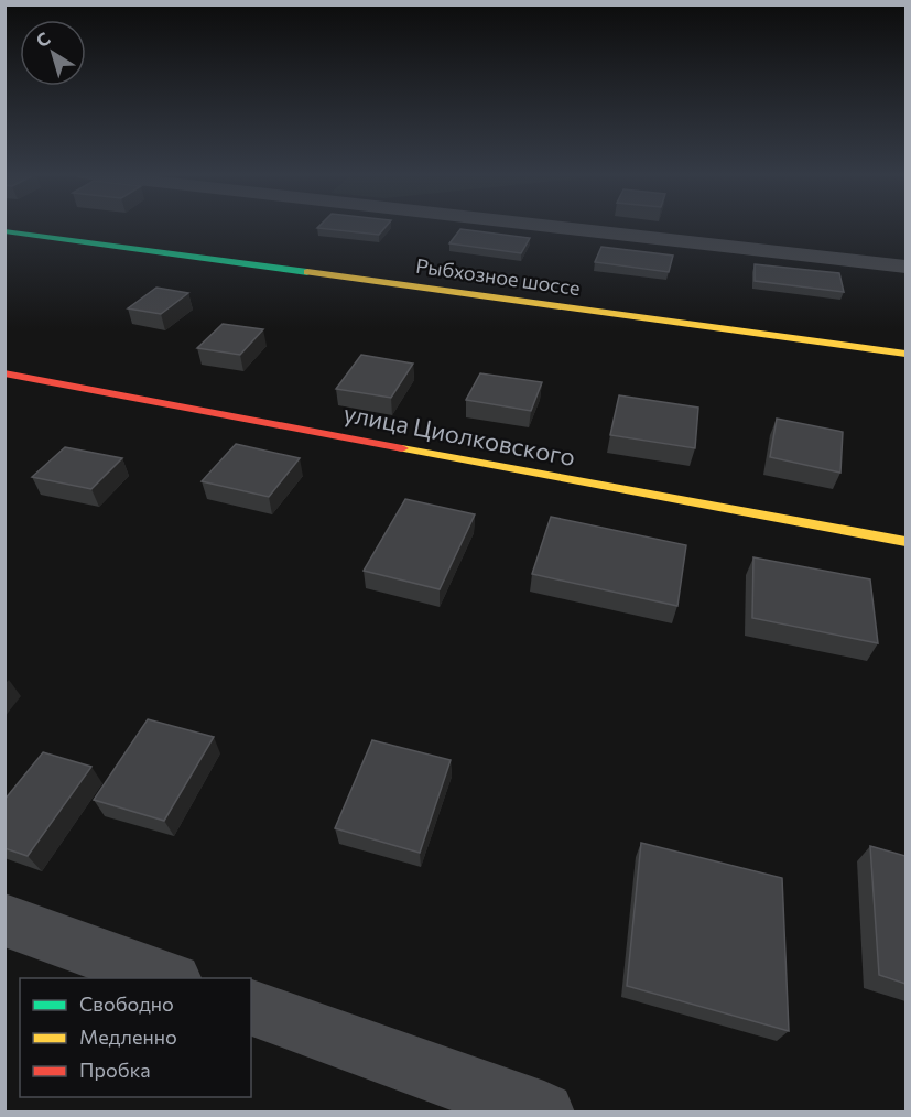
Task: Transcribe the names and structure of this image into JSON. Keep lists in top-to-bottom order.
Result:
{
  "streets": {
    "street": ["Рыбхозное шоссе", "улица Циолковского"]
  },
  "legend": ["Свободно", "Медленно", "Пробка"],
  "north": "top left"
}
